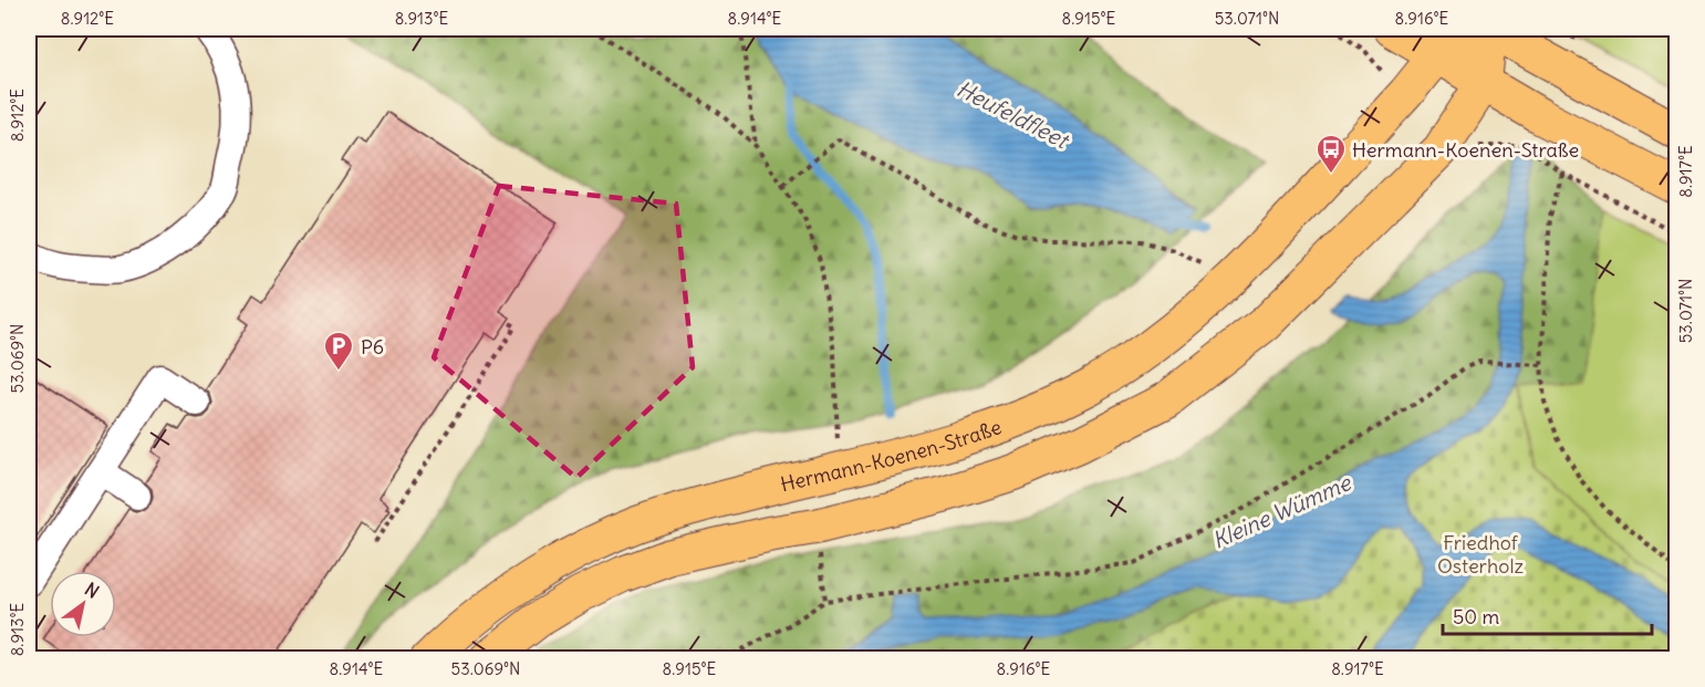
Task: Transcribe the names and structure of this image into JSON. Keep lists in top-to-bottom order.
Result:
{
  "streets": {
    "main road": ["Hermann-Koenen-Straße"]
  },
  "water": ["Heufeldfleet", "Kleine Wümme"],
  "parks": ["Friedhof Osterholz"],
  "places": {
    "bus stop": ["Hermann-Koenen-Straße"],
    "parking": ["P6"]
  },
  "scale_bar": "50 m",
  "north": "top right",
  "coordinates": [
    "8.912°E",
    "8.913°E",
    "8.914°E",
    "8.915°E",
    "53.071°N",
    "8.916°E",
    "8.917°E",
    "53.069°N"
  ]
}
